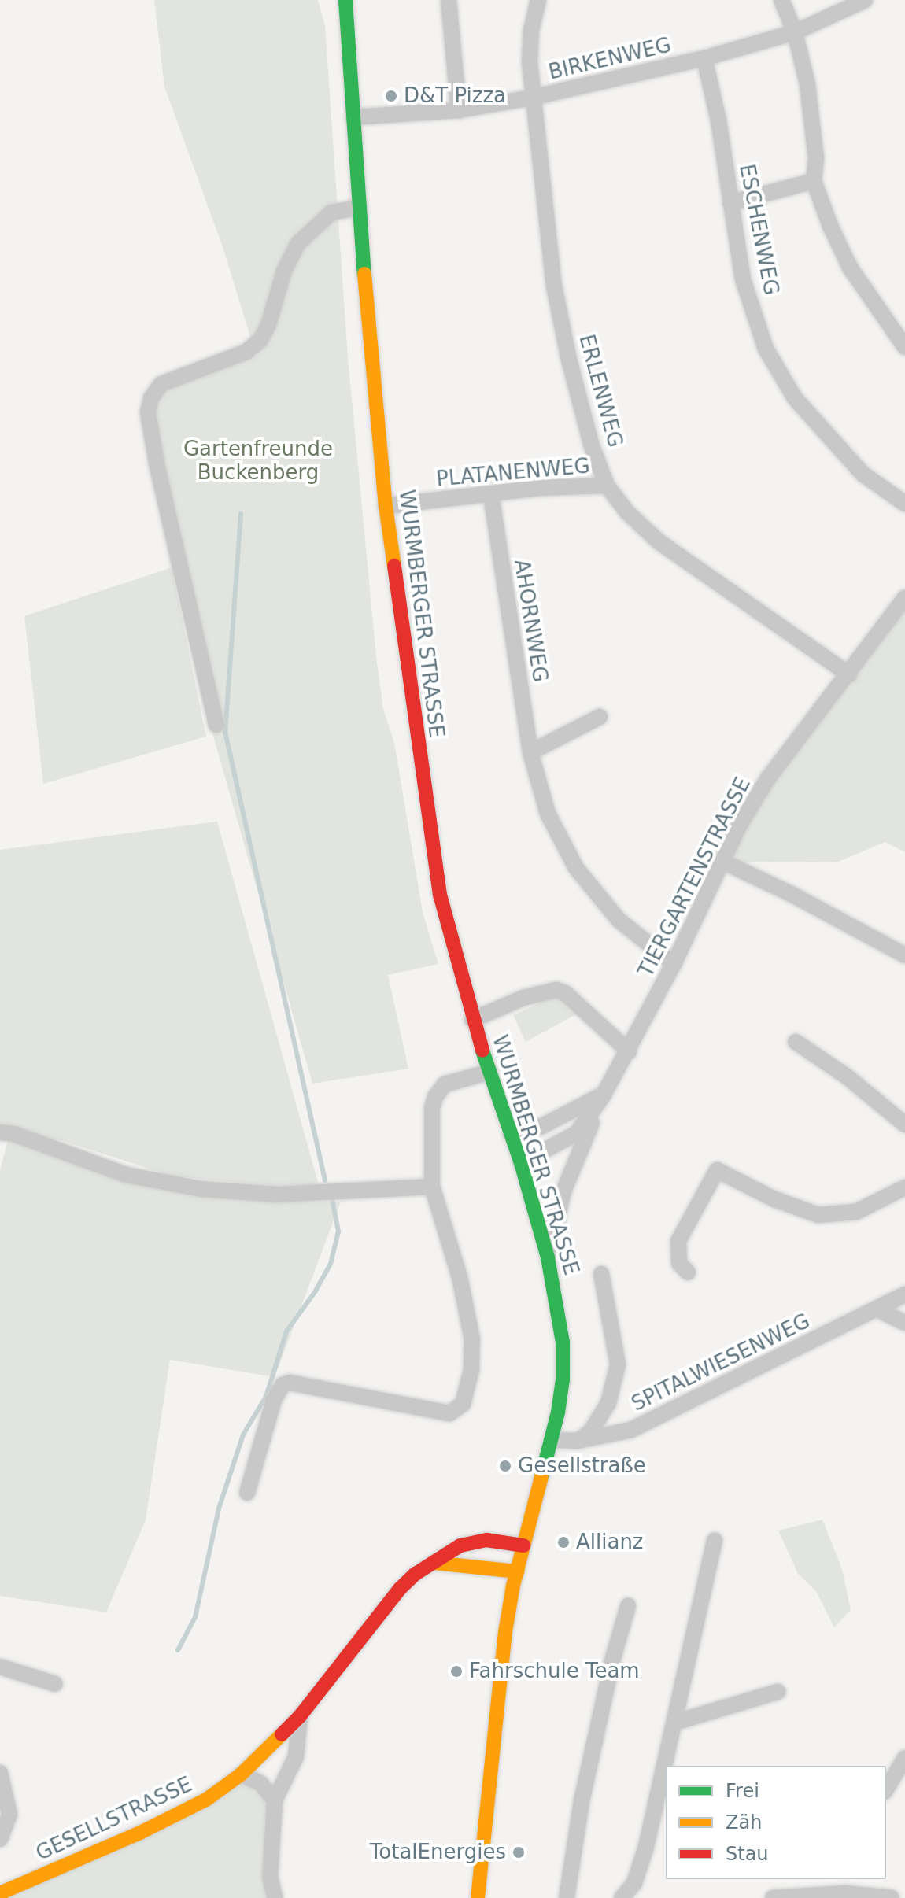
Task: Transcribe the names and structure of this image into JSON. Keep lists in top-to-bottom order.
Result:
{
  "streets": {
    "main road": ["WURMBERGER STRASSE", "GESELLSTRASSE"],
    "street": [
      "BIRKENWEG",
      "ESCHENWEG",
      "ERLENWEG",
      "PLATANENWEG",
      "AHORNWEG",
      "TIERGARTENSTRASSE",
      "SPITALWIESENWEG"
    ]
  },
  "crossings": [
    ["BIRKENWEG", "ESCHENWEG"],
    ["BIRKENWEG", "ERLENWEG"],
    ["BIRKENWEG", "WURMBERGER STRASSE"],
    ["ERLENWEG", "PLATANENWEG"],
    ["ERLENWEG", "TIERGARTENSTRASSE"],
    ["PLATANENWEG", "WURMBERGER STRASSE"],
    ["PLATANENWEG", "AHORNWEG"],
    ["WURMBERGER STRASSE", "TIERGARTENSTRASSE"],
    ["WURMBERGER STRASSE", "SPITALWIESENWEG"],
    ["WURMBERGER STRASSE", "GESELLSTRASSE"],
    ["AHORNWEG", "TIERGARTENSTRASSE"]
  ],
  "parks": ["Gartenfreunde Buckenberg"],
  "places": [
    "D&T Pizza",
    "Gesellstraße",
    "Allianz",
    "Fahrschule Team",
    "TotalEnergies"
  ],
  "legend": ["Frei", "Zäh", "Stau"]
}
